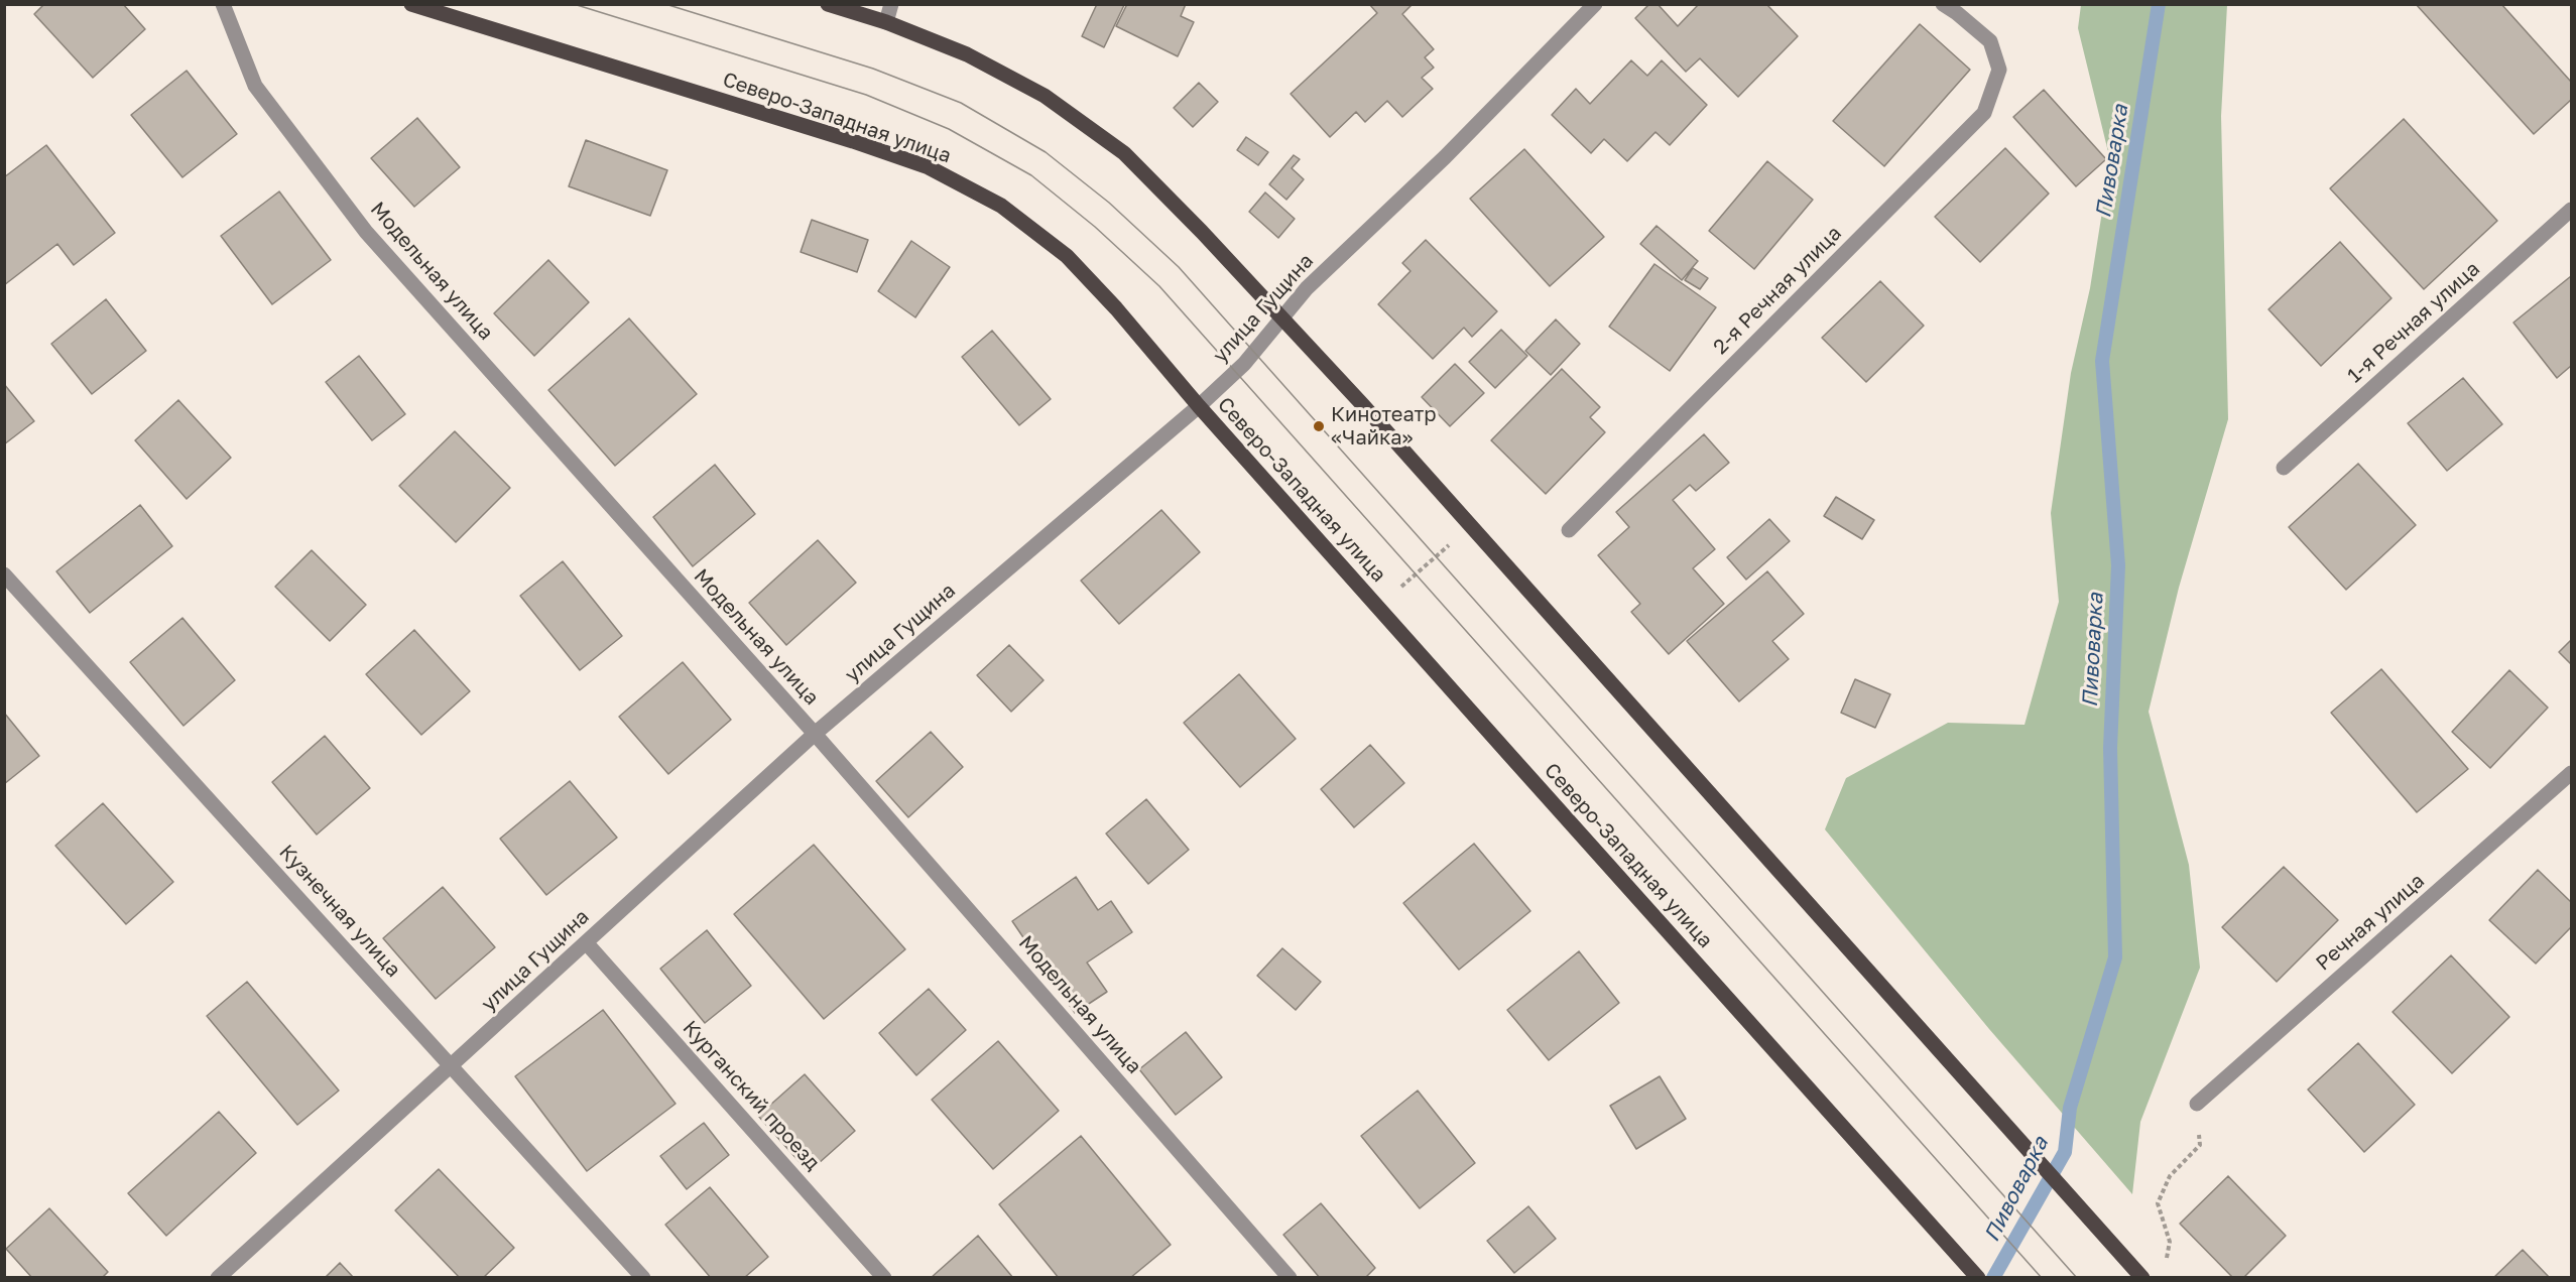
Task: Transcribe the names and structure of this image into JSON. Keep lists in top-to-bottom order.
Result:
{
  "streets": {
    "main road": ["Северо-Западная улица"],
    "street": [
      "Модельная улица",
      "2-я Речная улица",
      "улица Гущина",
      "1-я Речная улица",
      "Кузнечная улица",
      "Речная улица",
      "Курганский проезд"
    ]
  },
  "crossings": [
    ["Северо-Западная улица", "улица Гущина"],
    ["Модельная улица", "улица Гущина"],
    ["улица Гущина", "Кузнечная улица"],
    ["улица Гущина", "Курганский проезд"]
  ],
  "water": ["Пивоварка"],
  "places": ["Кинотеатр «Чайка»"]
}
